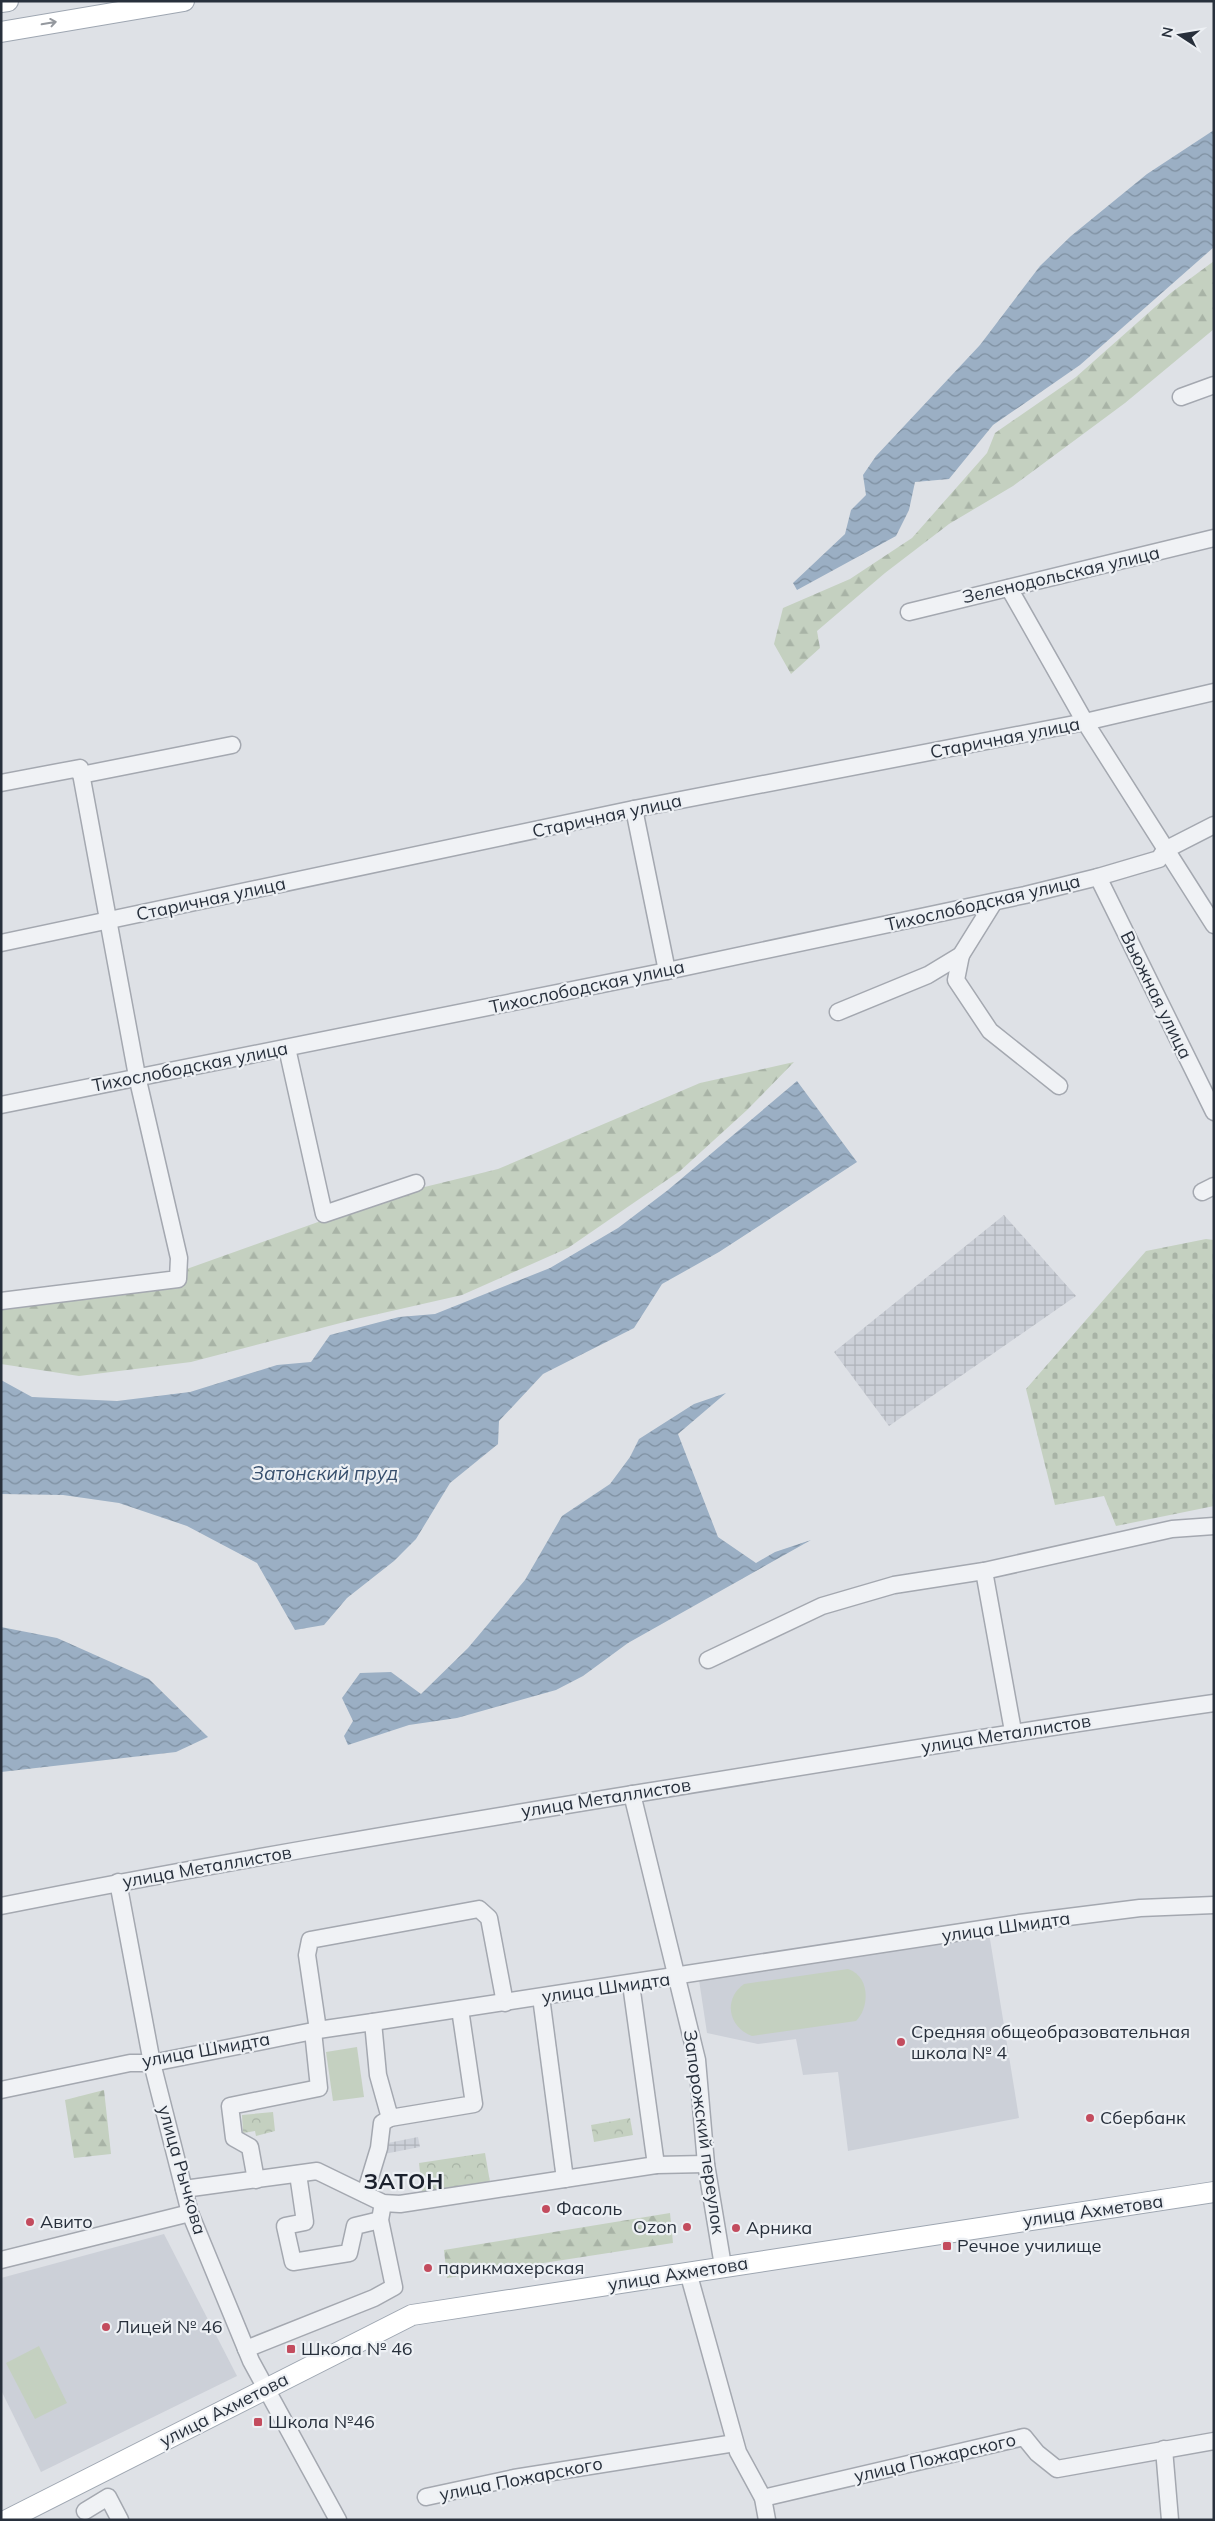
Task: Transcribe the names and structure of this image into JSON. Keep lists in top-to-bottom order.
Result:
{
  "streets": {
    "main road": ["улица Ахметова"],
    "street": [
      "Зеленодольская улица",
      "Старичная улица",
      "Тихослободская улица",
      "Вьюжная улица",
      "улица Металлистов",
      "улица Шмидта",
      "Запорожский переулок",
      "улица Рычкова",
      "улица Пожарского"
    ]
  },
  "crossings": [
    ["Тихослободская улица", "Вьюжная улица"],
    ["улица Металлистов", "Запорожский переулок"],
    ["улица Металлистов", "улица Рычкова"],
    ["улица Шмидта", "Запорожский переулок"],
    ["улица Шмидта", "улица Рычкова"],
    ["Запорожский переулок", "улица Ахметова"],
    ["улица Рычкова", "улица Ахметова"]
  ],
  "districts": ["ЗАТОН"],
  "water": ["Затонский пруд"],
  "places": {
    "other": [
      "Средняя общеобразовательная школа № 4",
      "Сбербанк",
      "Фасоль",
      "Авито",
      "Ozon",
      "Арника",
      "парикмахерская",
      "Лицей № 46"
    ],
    "transit": ["Речное училище", "Школа № 46", "Школа №46"]
  },
  "north": "left"
}
